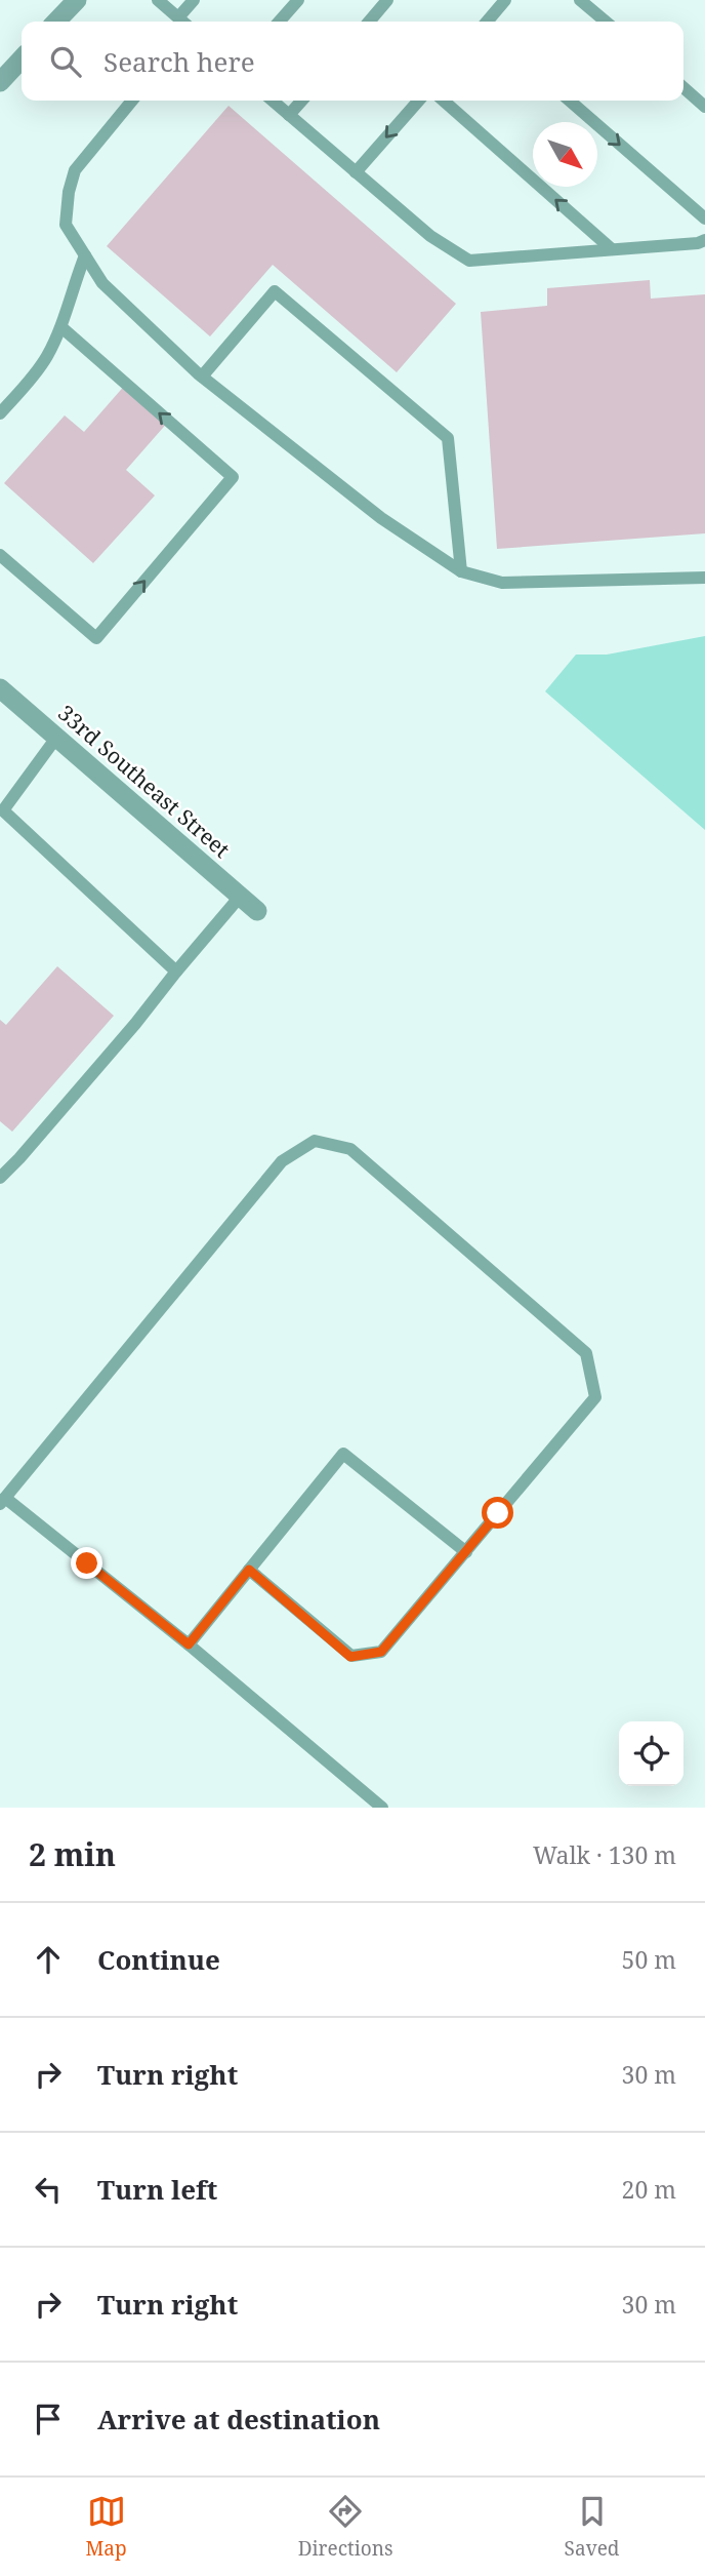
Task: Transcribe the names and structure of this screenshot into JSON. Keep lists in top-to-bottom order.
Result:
{
  "streets": {
    "street": ["33rd Southeast Street"]
  },
  "north": "bottom right",
  "page": {
    "search": "Search here",
    "heading": ["2 min", "Walk · 130 m"],
    "list": [
      ["Continue", "50 m"],
      ["Turn right", "30 m"],
      ["Turn left", "20 m"],
      ["Turn right", "30 m"],
      "Arrive at destination"
    ],
    "nav": ["Map", "Directions", "Saved"]
  }
}
